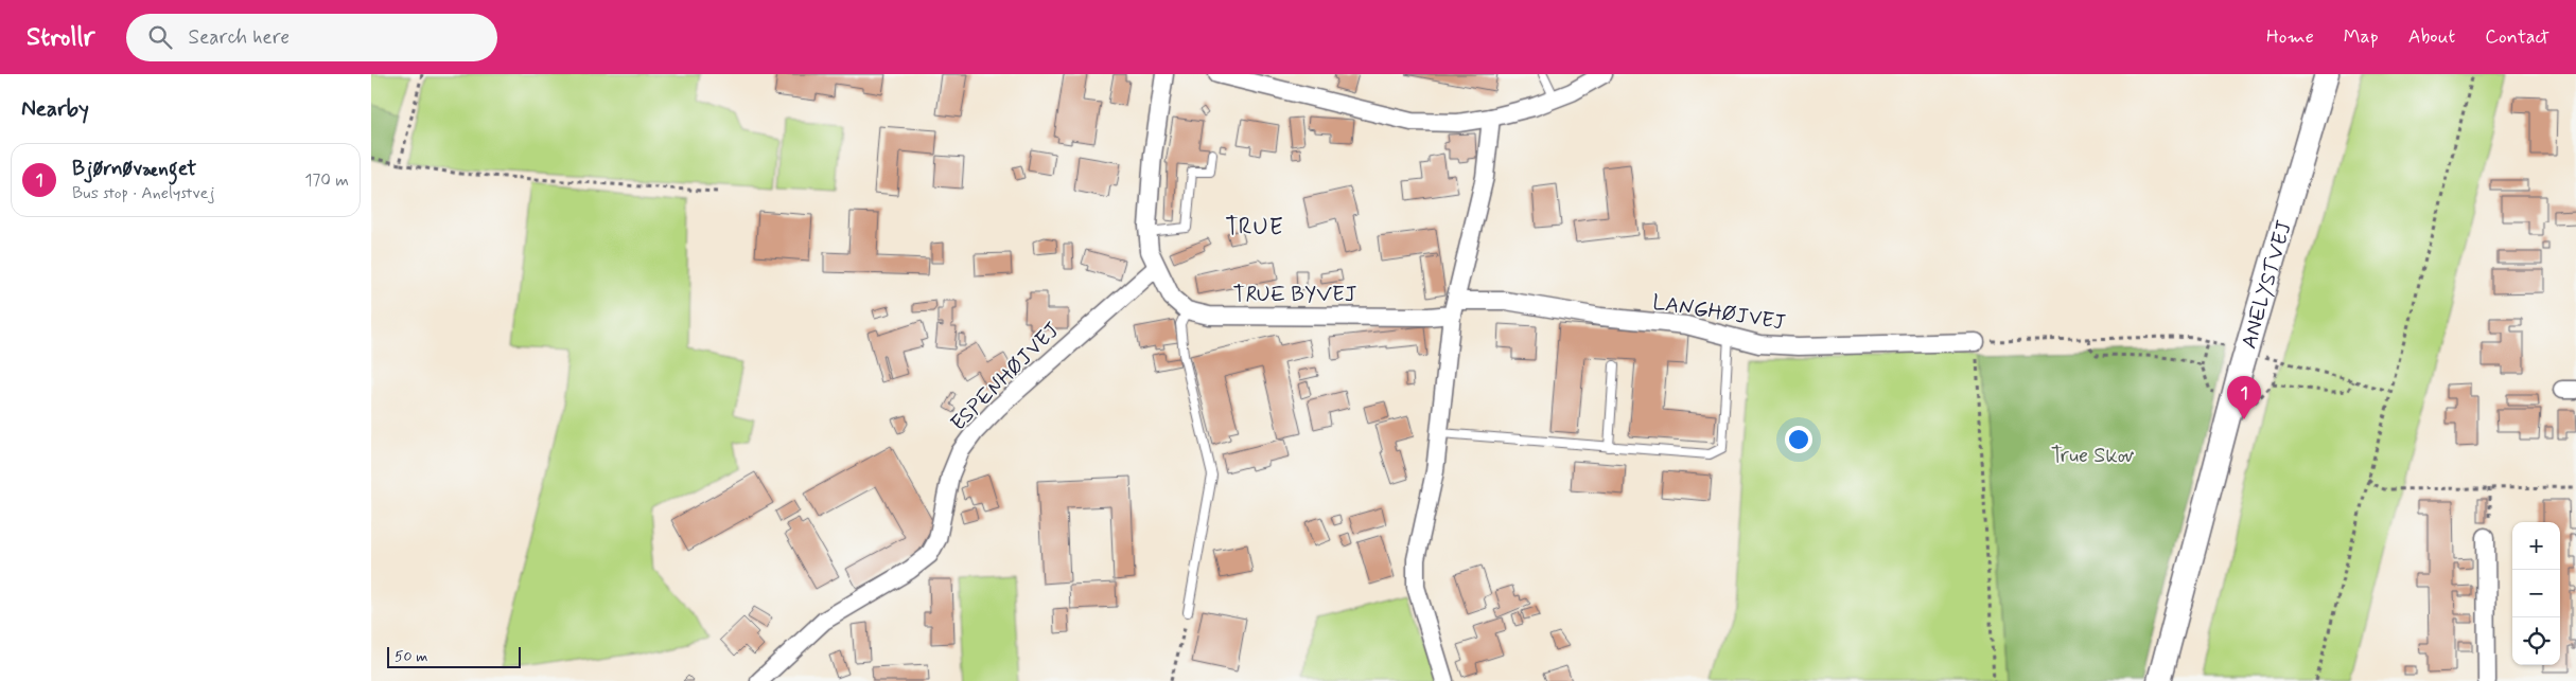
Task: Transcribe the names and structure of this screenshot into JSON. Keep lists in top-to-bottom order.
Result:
{
  "streets": {
    "street": [
      "ANELYSTVEJ",
      "TRUE BYVEJ",
      "LANGHØJVEJ",
      "ESPENHØJVEJ"
    ]
  },
  "crossings": [
    ["TRUE BYVEJ", "LANGHØJVEJ"]
  ],
  "districts": ["TRUE"],
  "parks": ["True Skov"],
  "scale_bar": "50 m",
  "page": {
    "header": "Strollr",
    "search": "Search here",
    "nav": [
      "Home",
      "Map",
      "About",
      "Contact"
    ],
    "heading": "Nearby",
    "list": [
      {
        "mark": "1",
        "name": "Bjørnøvænget",
        "note": "Bus stop · Anelystvej",
        "value": "170 m"
      }
    ],
    "pins": "1",
    "map_buttons": ["+", "−"],
    "scale": "50 m"
  }
}
